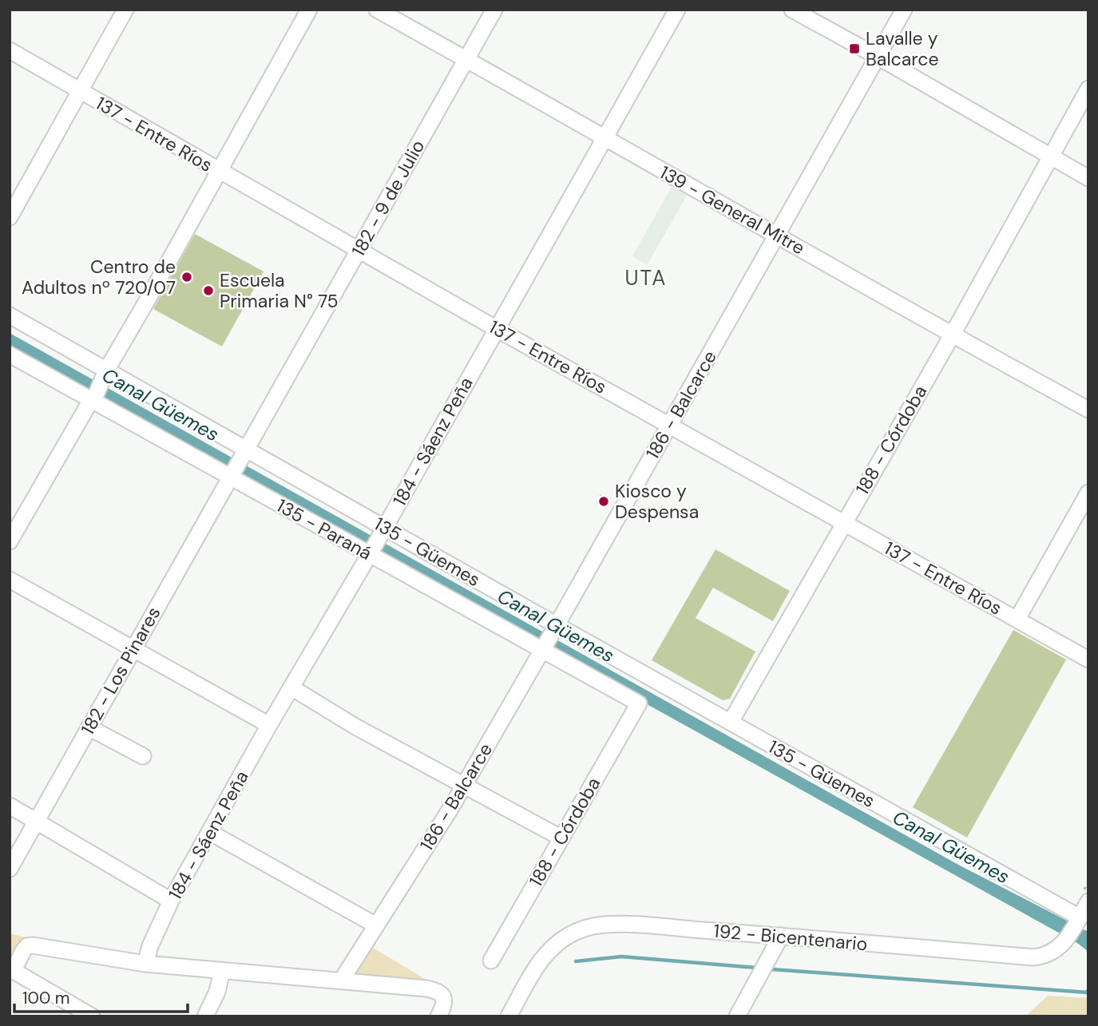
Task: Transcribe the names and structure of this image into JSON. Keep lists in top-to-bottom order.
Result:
{
  "streets": {
    "street": [
      "137 - Entre Ríos",
      "182 - 9 de Julio",
      "139 - General Mitre",
      "186 - Balcarce",
      "188 - Córdoba",
      "184 - Sáenz Peña",
      "135 - Paraná",
      "135 - Güemes",
      "182 - Los Pinares",
      "192 - Bicentenario"
    ]
  },
  "crossings": [
    ["137 - Entre Ríos", "182 - 9 de Julio"],
    ["137 - Entre Ríos", "186 - Balcarce"],
    ["137 - Entre Ríos", "188 - Córdoba"],
    ["137 - Entre Ríos", "184 - Sáenz Peña"],
    ["182 - 9 de Julio", "139 - General Mitre"],
    ["182 - 9 de Julio", "135 - Paraná"],
    ["182 - 9 de Julio", "135 - Güemes"],
    ["182 - 9 de Julio", "182 - Los Pinares"],
    ["139 - General Mitre", "186 - Balcarce"],
    ["139 - General Mitre", "188 - Córdoba"],
    ["139 - General Mitre", "184 - Sáenz Peña"],
    ["186 - Balcarce", "135 - Paraná"],
    ["186 - Balcarce", "135 - Güemes"],
    ["188 - Córdoba", "135 - Paraná"],
    ["188 - Córdoba", "135 - Güemes"],
    ["184 - Sáenz Peña", "135 - Paraná"],
    ["184 - Sáenz Peña", "135 - Güemes"],
    ["135 - Paraná", "135 - Güemes"],
    ["135 - Paraná", "182 - Los Pinares"],
    ["135 - Güemes", "192 - Bicentenario"]
  ],
  "districts": ["UTA"],
  "water": ["Canal Güemes"],
  "places": {
    "transit": ["Lavalle y Balcarce"],
    "other": ["Centro de Adultos nº 720/07", "Escuela Primaria N° 75", "Kiosco y Despensa"]
  },
  "scale_bar": "100 m"
}
